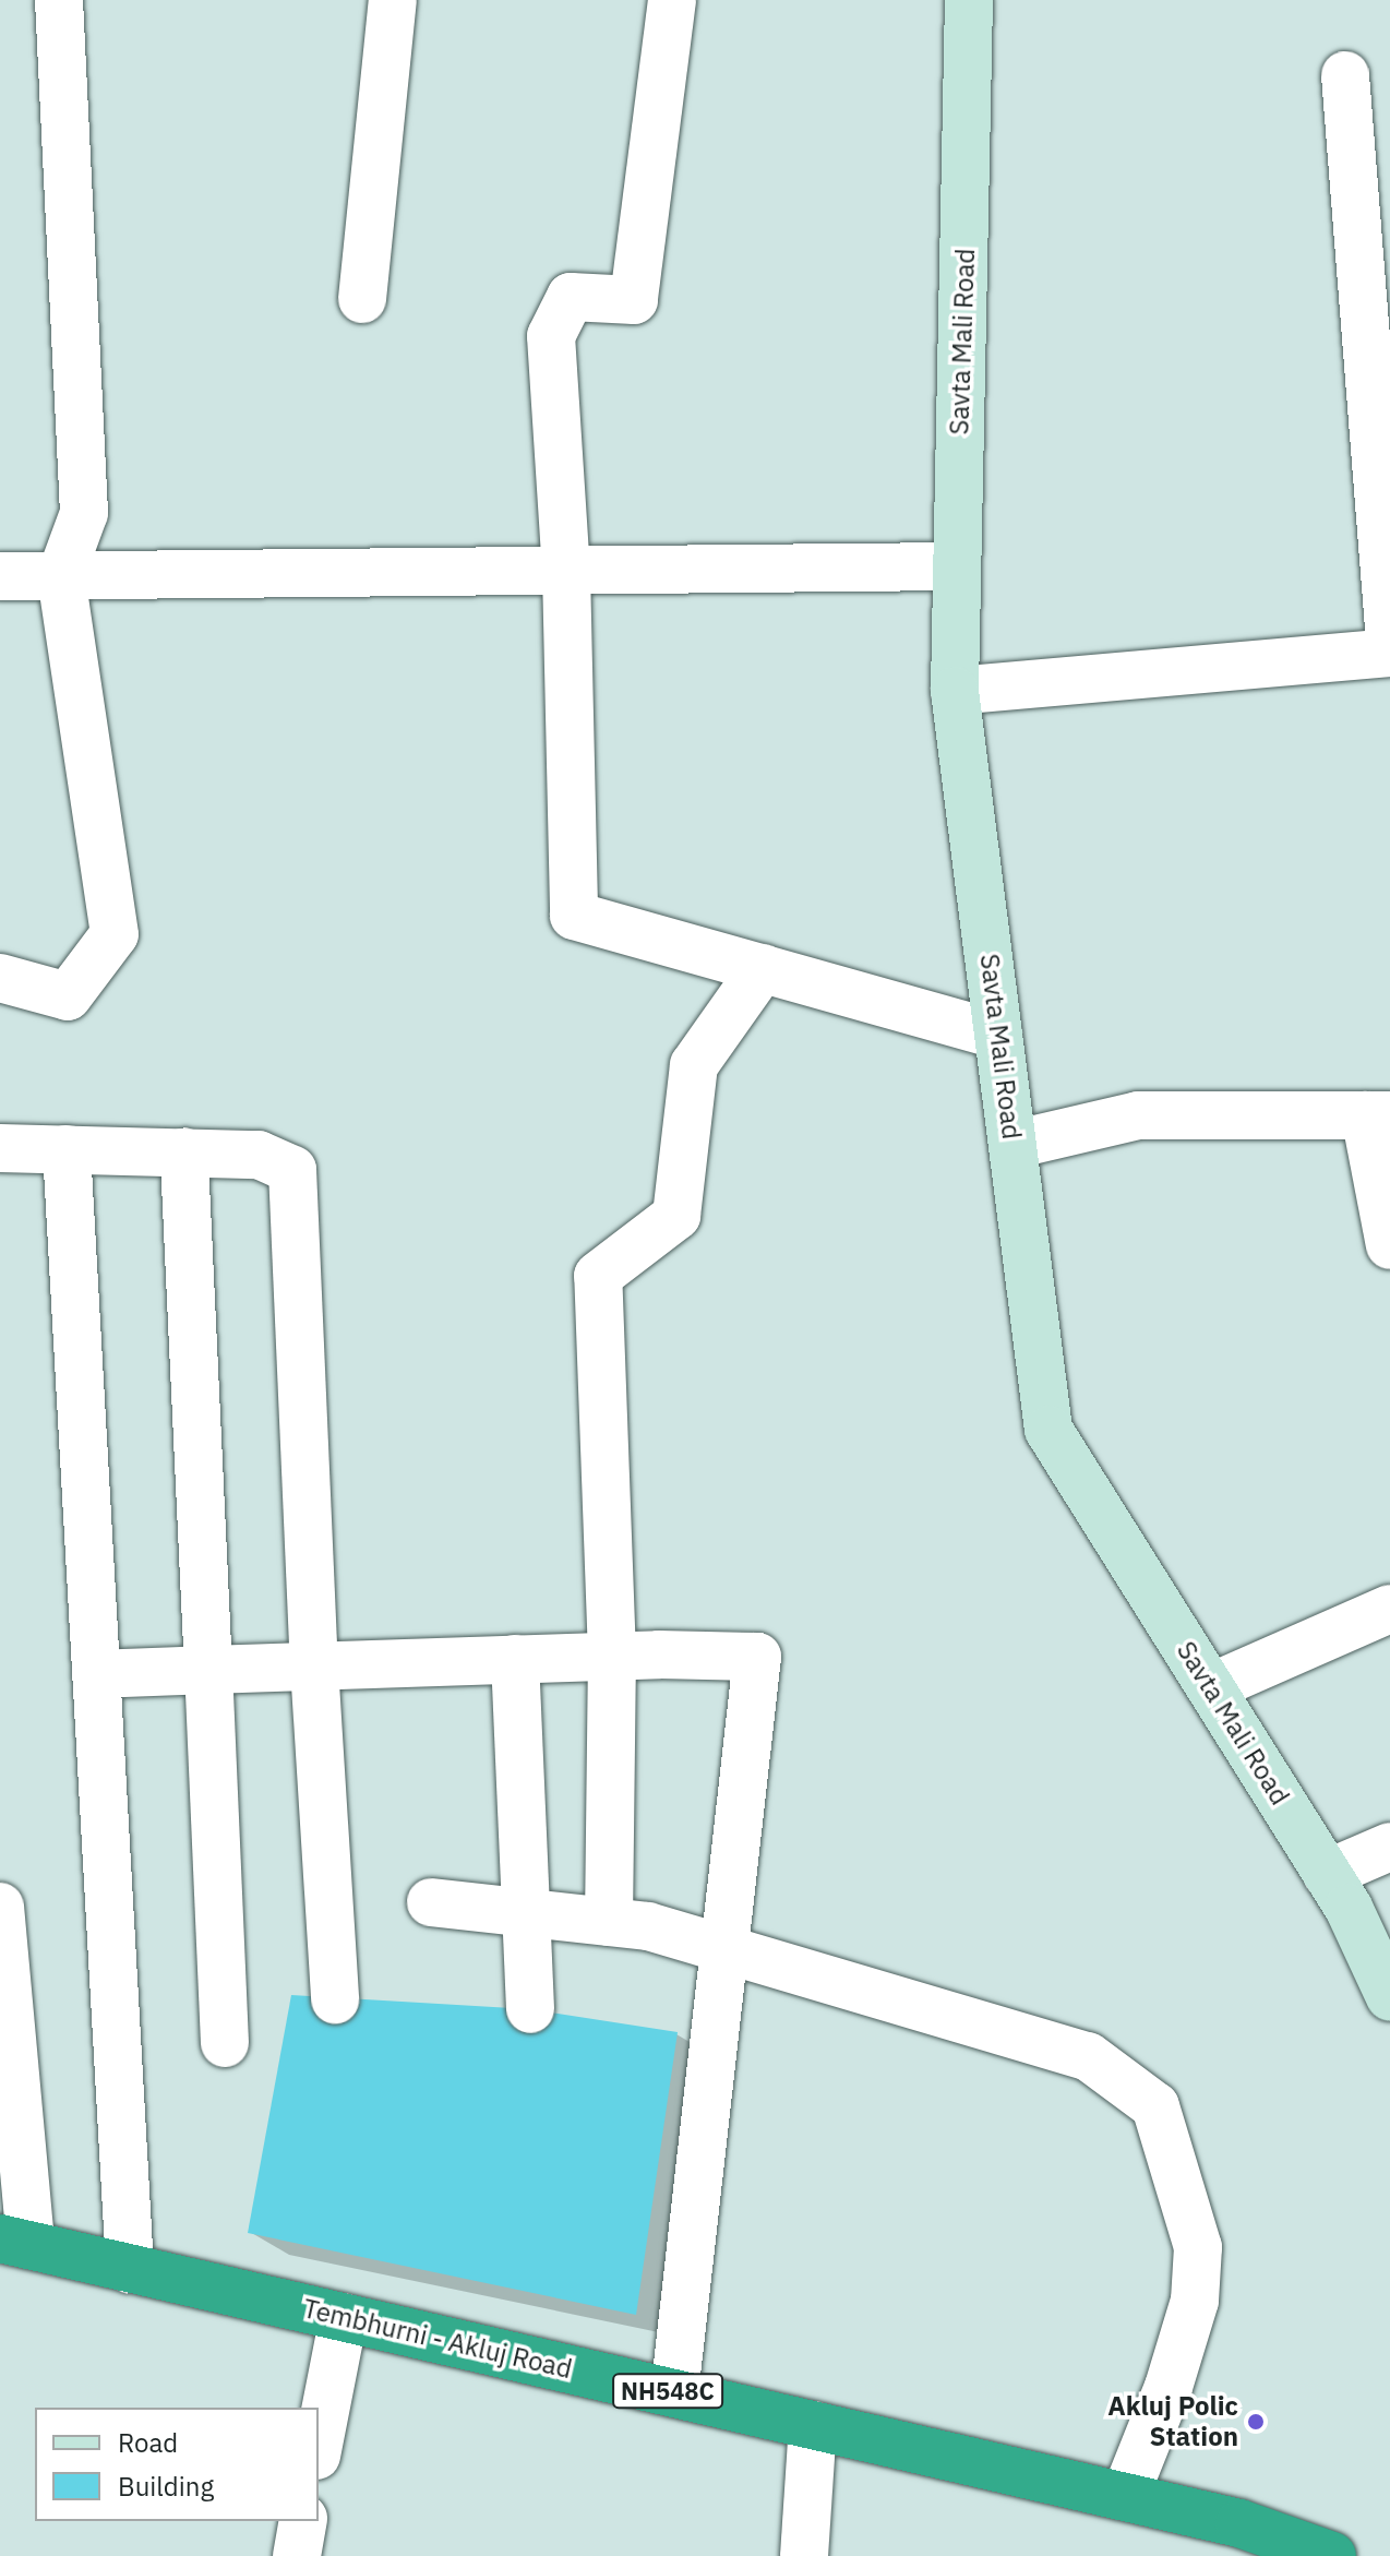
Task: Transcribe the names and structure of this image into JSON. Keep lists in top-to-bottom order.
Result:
{
  "streets": {
    "highway": ["Tembhurni - Akluj Road", "NH548C"],
    "street": ["Savta Mali Road"]
  },
  "places": ["Akluj Polic Station"],
  "legend": ["Road", "Building"]
}
